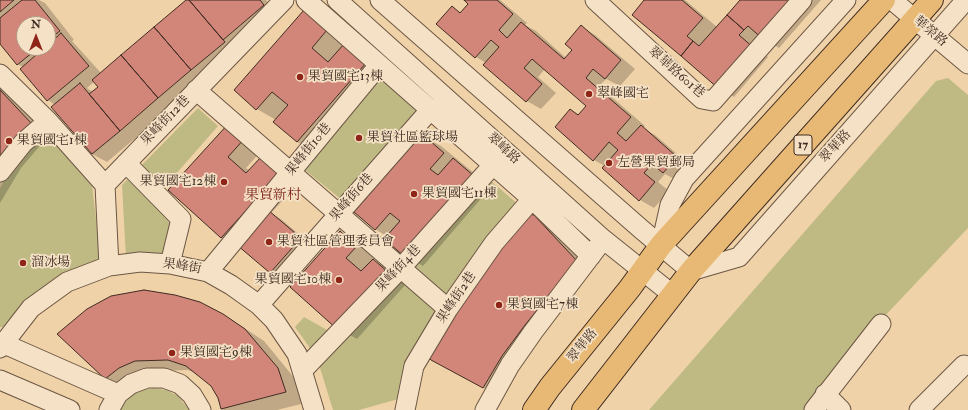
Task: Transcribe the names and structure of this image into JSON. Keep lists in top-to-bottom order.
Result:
{
  "streets": {
    "main road": ["17", "翠華路"],
    "street": [
      "華榮路",
      "翠華路601巷",
      "果峰街12巷",
      "翠峰路",
      "果峰街10巷",
      "果峰街6巷",
      "果峰街",
      "果峰街4巷",
      "果峰街2巷"
    ]
  },
  "crossings": [
    ["華榮路", "翠華路"],
    ["翠華路", "翠峰路"],
    ["果峰街10巷", "果峰街"],
    ["果峰街6巷", "果峰街"],
    ["果峰街", "果峰街4巷"]
  ],
  "districts": ["果貿新村"],
  "places": [
    "果貿國宅13棟",
    "翠峰國宅",
    "果貿社區籃球場",
    "果貿國宅1棟",
    "左營果貿郵局",
    "果貿國宅12棟",
    "果貿國宅11棟",
    "果貿社區管理委員會",
    "溜冰場",
    "果貿國宅10棟",
    "果貿國宅7棟",
    "果貿國宅9棟"
  ],
  "north": "top"
}
